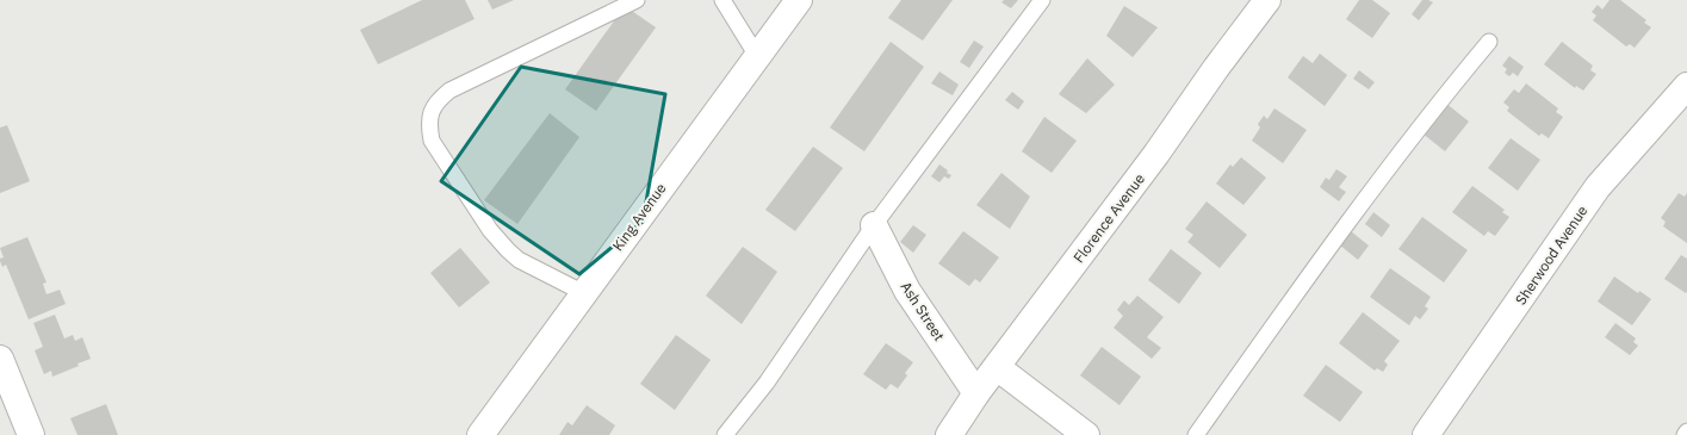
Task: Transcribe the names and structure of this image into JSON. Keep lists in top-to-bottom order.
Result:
{
  "streets": {
    "street": [
      "King Avenue",
      "Florence Avenue",
      "Sherwood Avenue",
      "Ash Street"
    ]
  },
  "crossings": [
    ["Florence Avenue", "Ash Street"]
  ]
}
